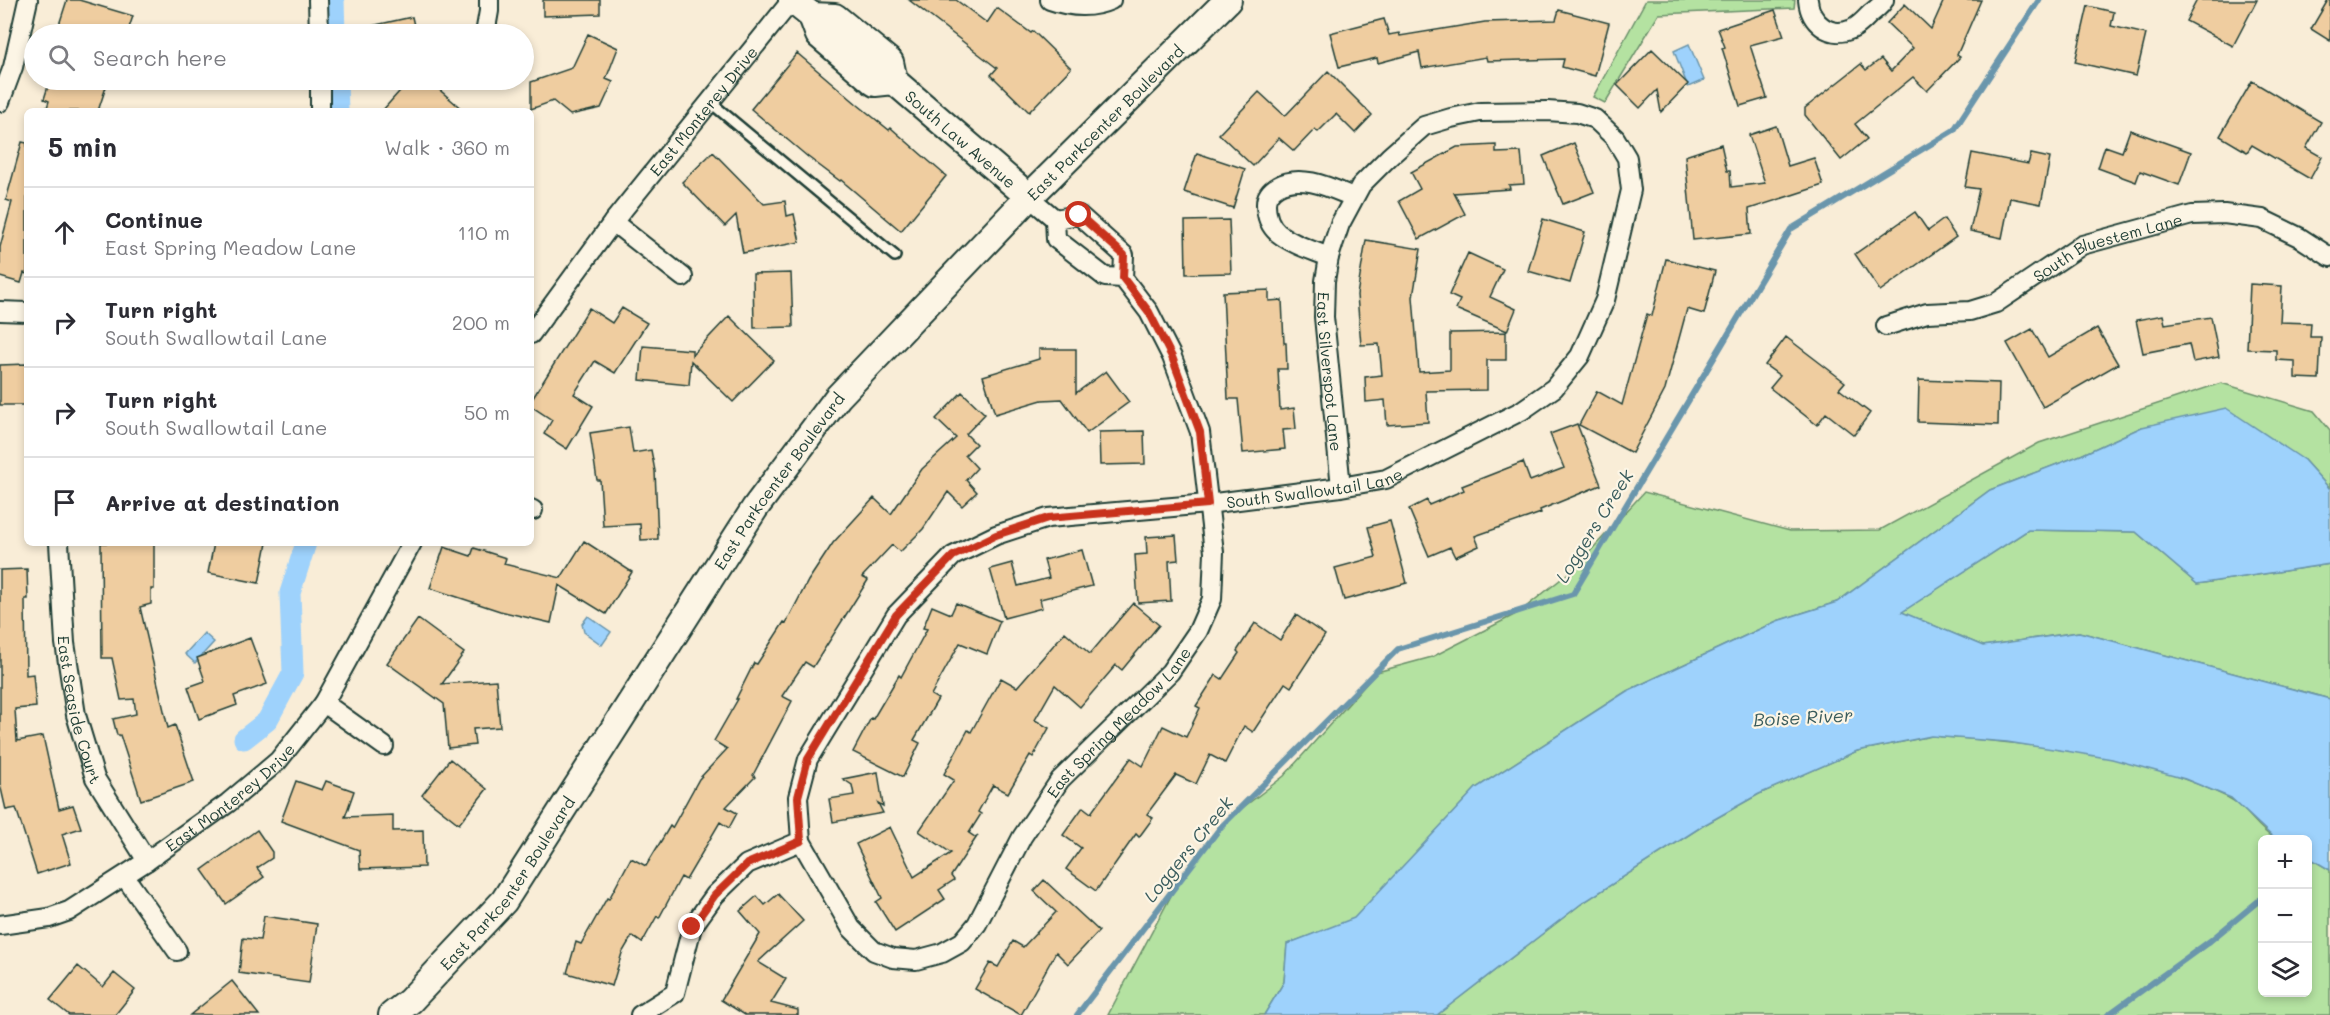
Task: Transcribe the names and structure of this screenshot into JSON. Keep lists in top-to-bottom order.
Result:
{
  "streets": {
    "main road": ["East Parkcenter Boulevard", "South Law Avenue"],
    "street": [
      "East Monterey Drive",
      "South Bluestem Lane",
      "East Silverspot Lane",
      "South Swallowtail Lane",
      "East Seaside Court",
      "East Spring Meadow Lane"
    ]
  },
  "crossings": [
    ["East Monterey Drive", "South Law Avenue"],
    ["East Monterey Drive", "East Seaside Court"],
    ["East Parkcenter Boulevard", "South Law Avenue"],
    ["East Silverspot Lane", "South Swallowtail Lane"],
    ["South Swallowtail Lane", "East Spring Meadow Lane"]
  ],
  "water": ["Loggers Creek", "Boise River"],
  "page": {
    "search": "Search here",
    "heading": ["5 min", "Walk · 360 m"],
    "list": [
      ["Continue", "East Spring Meadow Lane", "110 m"],
      ["Turn right", "South Swallowtail Lane", "200 m"],
      ["Turn right", "South Swallowtail Lane", "50 m"],
      "Arrive at destination"
    ],
    "map_buttons": ["+", "−"]
  }
}
